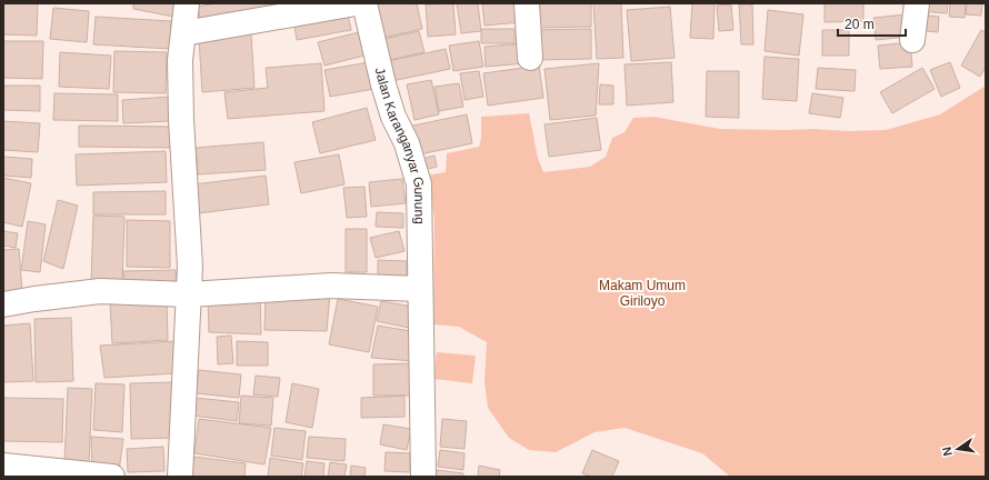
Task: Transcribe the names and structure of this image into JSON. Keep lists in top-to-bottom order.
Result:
{
  "streets": {
    "street": ["Jalan Karanganyar Gunung"]
  },
  "parks": ["Makam Umum Giriloyo"],
  "scale_bar": "20 m",
  "north": "left"
}
